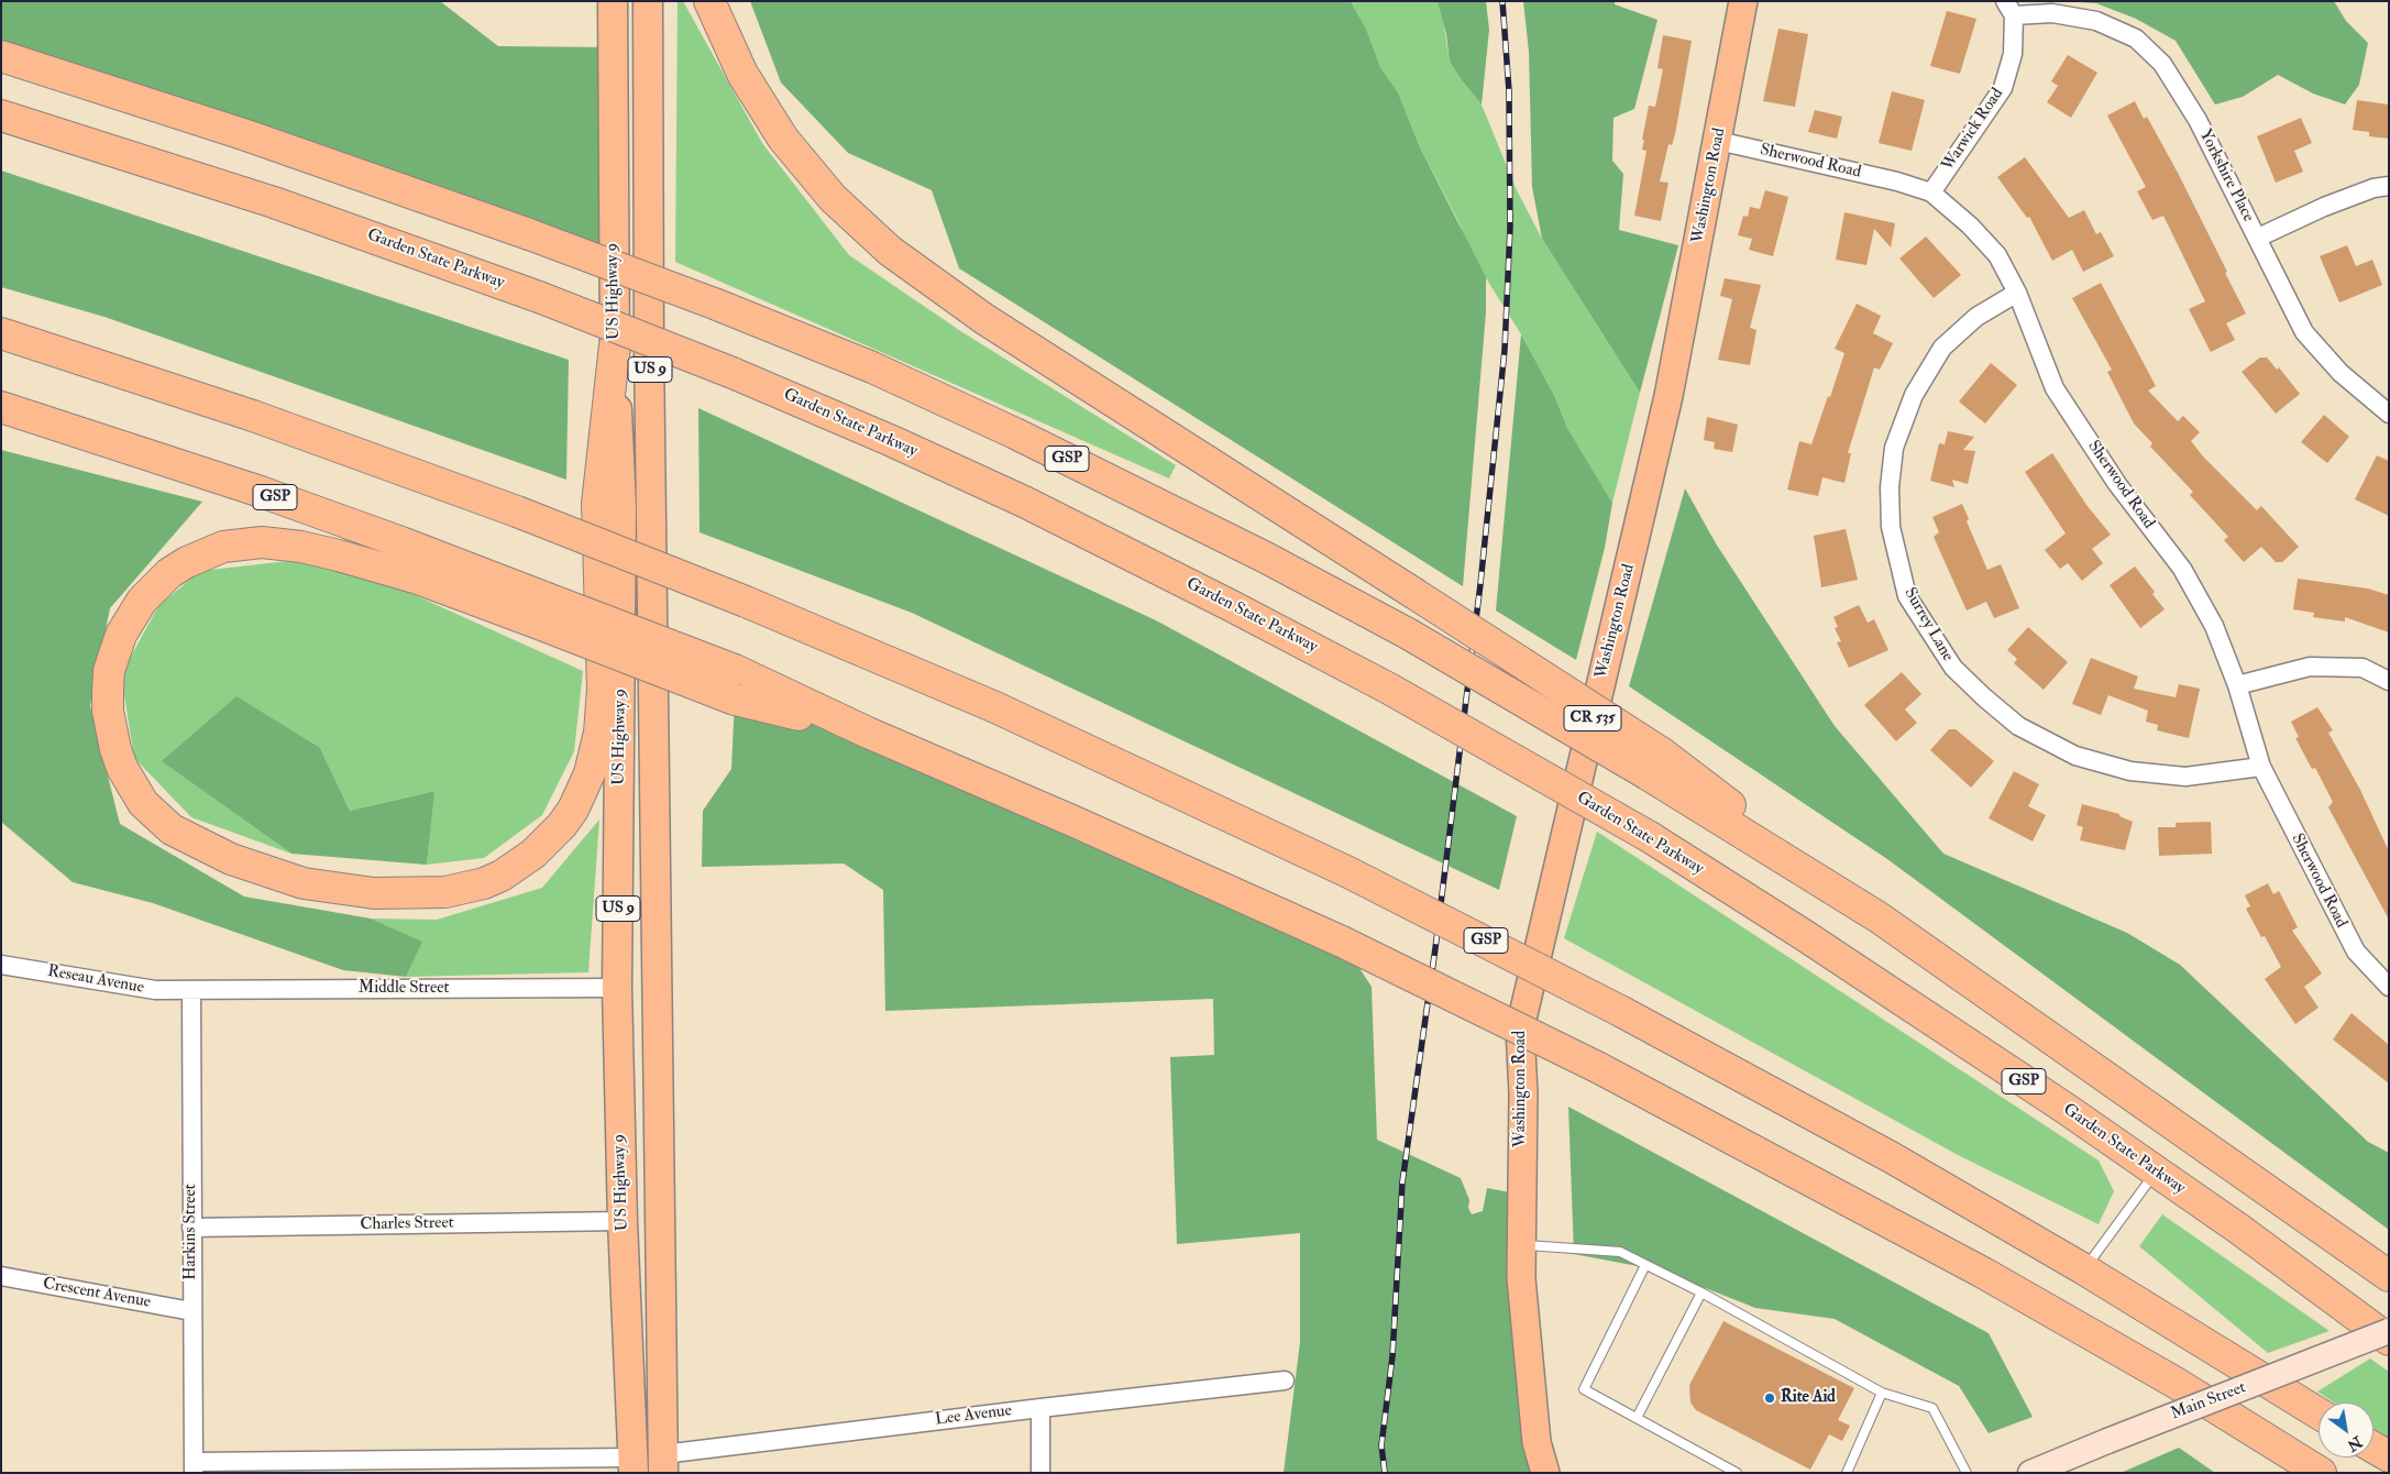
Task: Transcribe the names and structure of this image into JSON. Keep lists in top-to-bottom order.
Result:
{
  "streets": {
    "highway": [
      "Garden State Parkway",
      "US Highway 9",
      "US 9",
      "GSP"
    ],
    "main road": ["Washington Road", "CR 535", "Main Street"],
    "street": [
      "Warwick Road",
      "Sherwood Road",
      "Yorkshire Place",
      "Surrey Lane",
      "Reseau Avenue",
      "Middle Street",
      "Charles Street",
      "Harkins Street",
      "Crescent Avenue",
      "Lee Avenue"
    ]
  },
  "crossings": [
    ["Warwick Road", "Sherwood Road"],
    ["Warwick Road", "Yorkshire Place"],
    ["Sherwood Road", "Washington Road"],
    ["Sherwood Road", "Surrey Lane"],
    ["US Highway 9", "Middle Street"],
    ["US Highway 9", "Charles Street"],
    ["US Highway 9", "Lee Avenue"],
    ["Reseau Avenue", "Middle Street"],
    ["Reseau Avenue", "Harkins Street"],
    ["Middle Street", "Harkins Street"],
    ["Charles Street", "Harkins Street"],
    ["Harkins Street", "Crescent Avenue"]
  ],
  "places": ["Rite Aid"],
  "north": "bottom right"
}
